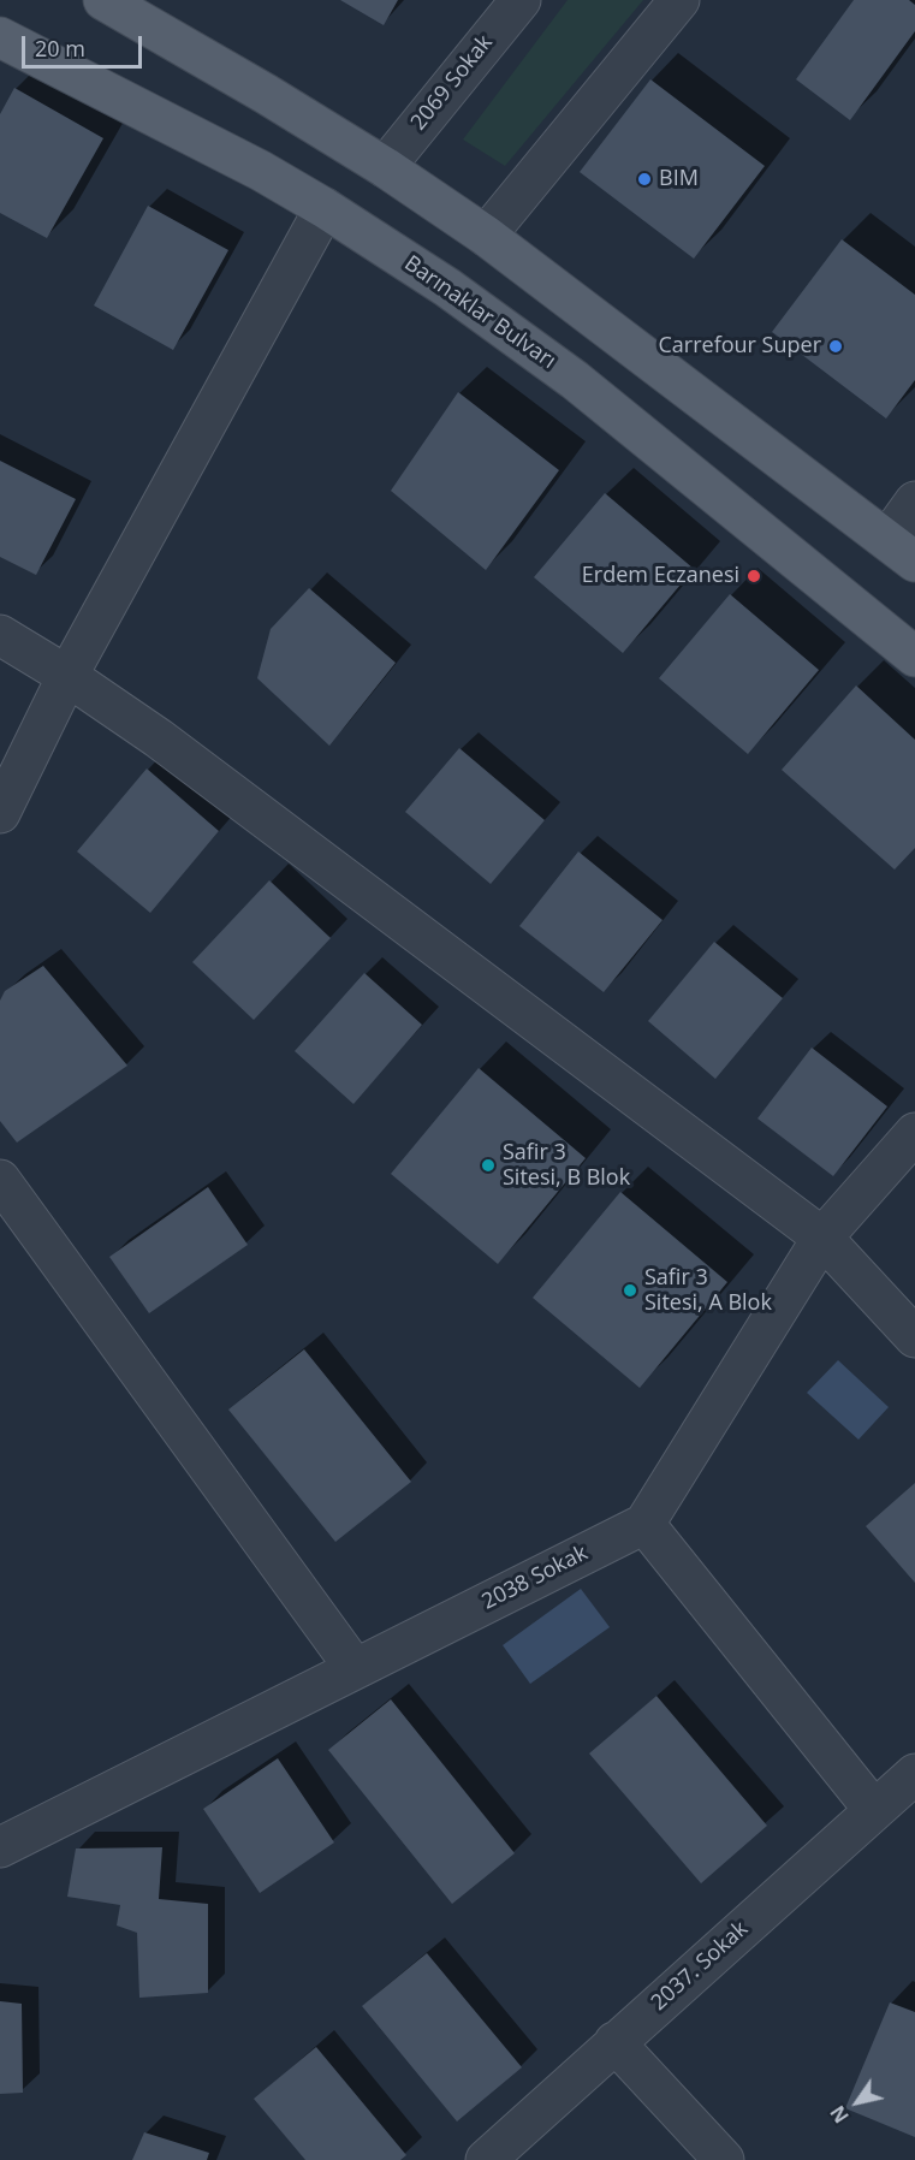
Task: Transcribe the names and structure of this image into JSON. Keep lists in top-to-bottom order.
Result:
{
  "streets": {
    "main road": ["Barınaklar Bulvarı"],
    "street": ["2069 Sokak", "2038 Sokak", "2037. Sokak"]
  },
  "places": [
    "BIM",
    "Carrefour Super",
    "Erdem Eczanesi",
    "Safir 3 Sitesi, B Blok",
    "Safir 3 Sitesi, A Blok"
  ],
  "scale_bar": "20 m",
  "north": "bottom left"
}
